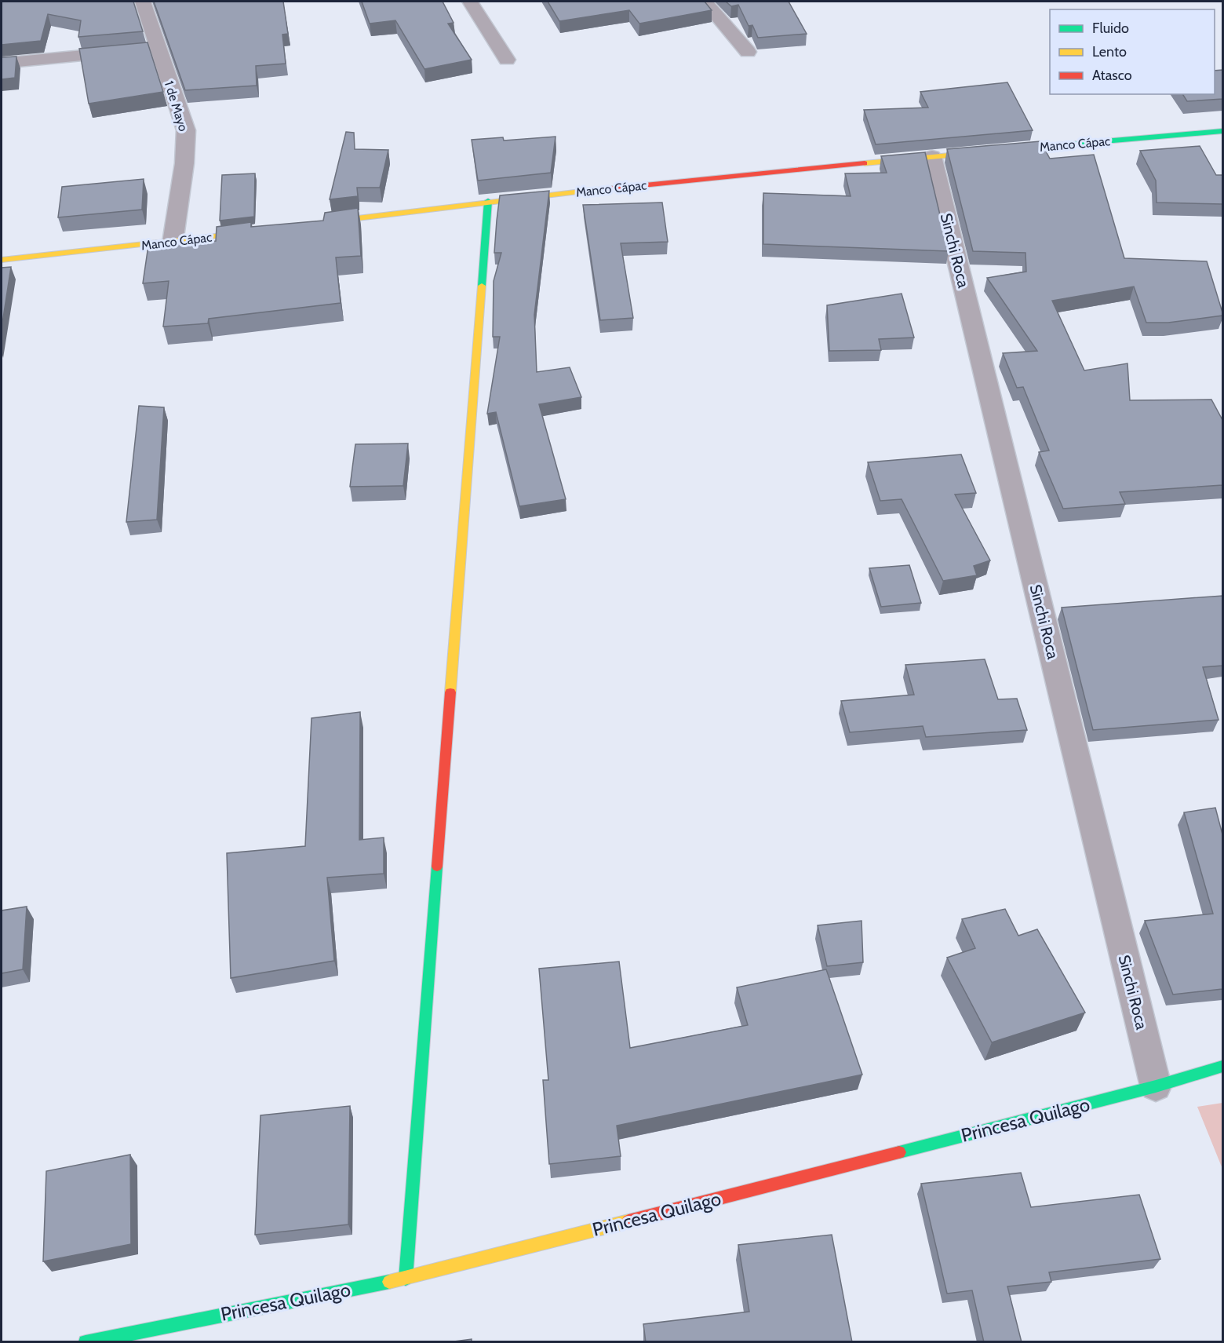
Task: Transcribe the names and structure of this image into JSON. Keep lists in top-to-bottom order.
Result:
{
  "streets": {
    "street": [
      "1 de Mayo",
      "Manco Cápac",
      "Sinchi Roca",
      "Princesa Quilago"
    ]
  },
  "crossings": [
    ["1 de Mayo", "Manco Cápac"],
    ["Manco Cápac", "Sinchi Roca"],
    ["Sinchi Roca", "Princesa Quilago"]
  ],
  "legend": ["Fluido", "Lento", "Atasco"]
}
